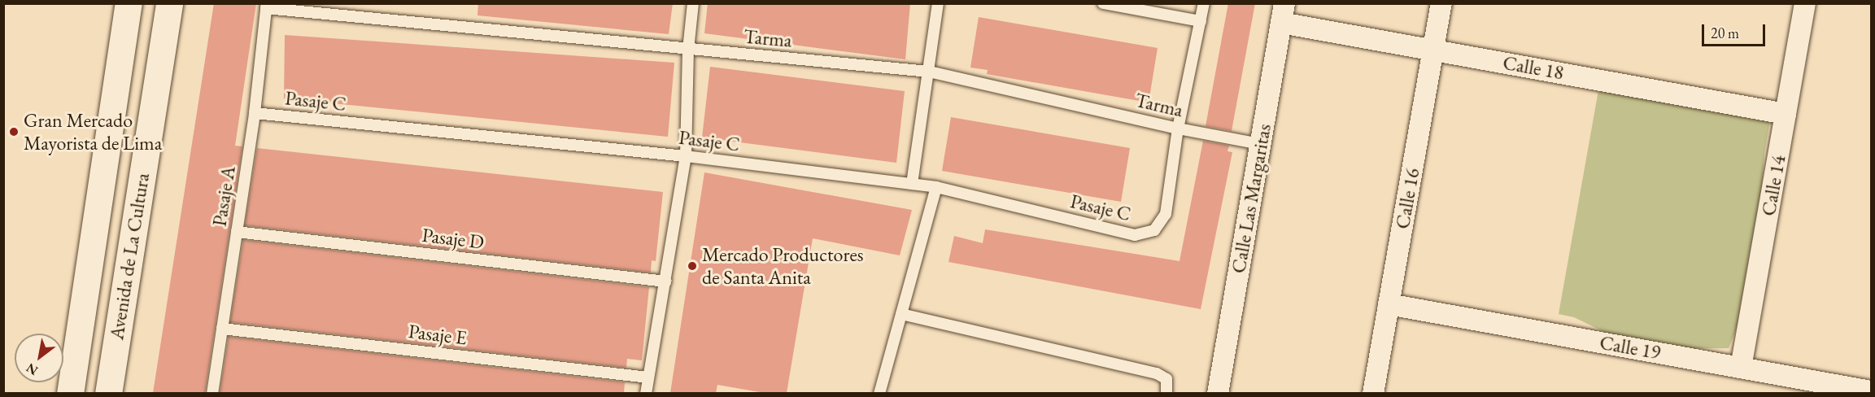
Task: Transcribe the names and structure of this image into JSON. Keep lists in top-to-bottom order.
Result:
{
  "streets": {
    "main road": ["Avenida de La Cultura"],
    "street": [
      "Calle 18",
      "Calle 14",
      "Calle Las Margaritas",
      "Calle 16",
      "Calle 19"
    ],
    "lane": [
      "Tarma",
      "Pasaje C",
      "Pasaje A",
      "Pasaje D",
      "Pasaje E"
    ]
  },
  "crossings": [
    ["Tarma", "Pasaje C"],
    ["Tarma", "Pasaje A"],
    ["Tarma", "Calle Las Margaritas"],
    ["Calle 18", "Calle 14"],
    ["Calle 18", "Calle Las Margaritas"],
    ["Calle 18", "Calle 16"],
    ["Pasaje C", "Pasaje A"],
    ["Calle 14", "Calle 19"],
    ["Pasaje A", "Pasaje D"],
    ["Pasaje A", "Pasaje E"],
    ["Calle 16", "Calle 19"]
  ],
  "places": ["Gran Mercado Mayorista de Lima", "Mercado Productores de Santa Anita"],
  "scale_bar": "20 m",
  "north": "bottom left"
}
